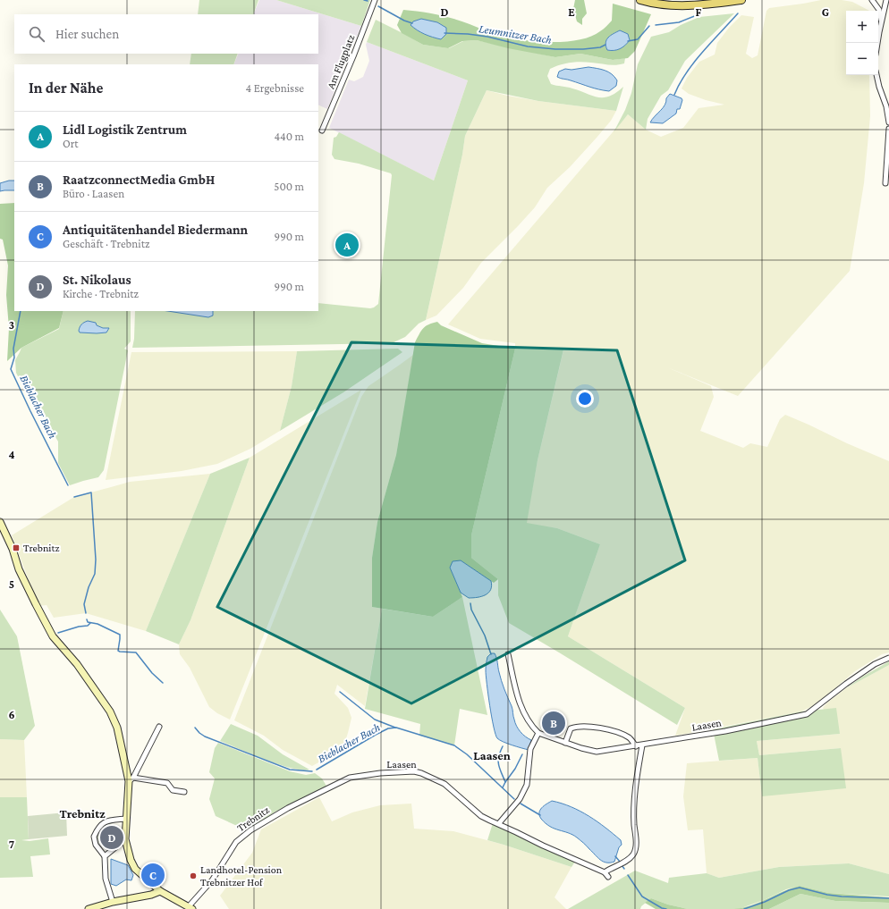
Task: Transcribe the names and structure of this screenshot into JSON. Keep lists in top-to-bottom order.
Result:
{
  "streets": {
    "street": ["Am Flugplatz", "Laasen", "Trebnitz"]
  },
  "crossings": [
    ["Laasen", "Trebnitz"]
  ],
  "districts": ["Laasen", "Trebnitz"],
  "water": ["Leumnitzer Bach", "Bieblacher Bach"],
  "places": {
    "transit": ["Trebnitz"],
    "other": ["Landhotel-Pension Trebnitzer Hof"]
  },
  "page": {
    "map_buttons": ["+", "−"],
    "search": "Hier suchen",
    "heading": ["In der Nähe", "4 Ergebnisse"],
    "list": [
      {
        "mark": "A",
        "name": "Lidl Logistik Zentrum",
        "note": "Ort",
        "value": "440 m"
      },
      {
        "mark": "B",
        "name": "RaatzconnectMedia GmbH",
        "note": "Büro · Laasen",
        "value": "500 m"
      },
      {
        "mark": "C",
        "name": "Antiquitätenhandel Biedermann",
        "note": "Geschäft · Trebnitz",
        "value": "990 m"
      },
      {
        "mark": "D",
        "name": "St. Nikolaus",
        "note": "Kirche · Trebnitz",
        "value": "990 m"
      }
    ],
    "pins": [
      "A",
      "B",
      "D",
      "C"
    ]
  },
  "grid": {
    "columns": [
      "D",
      "E",
      "F",
      "G"
    ],
    "rows": [
      "3",
      "4",
      "5",
      "6",
      "7"
    ]
  }
}
